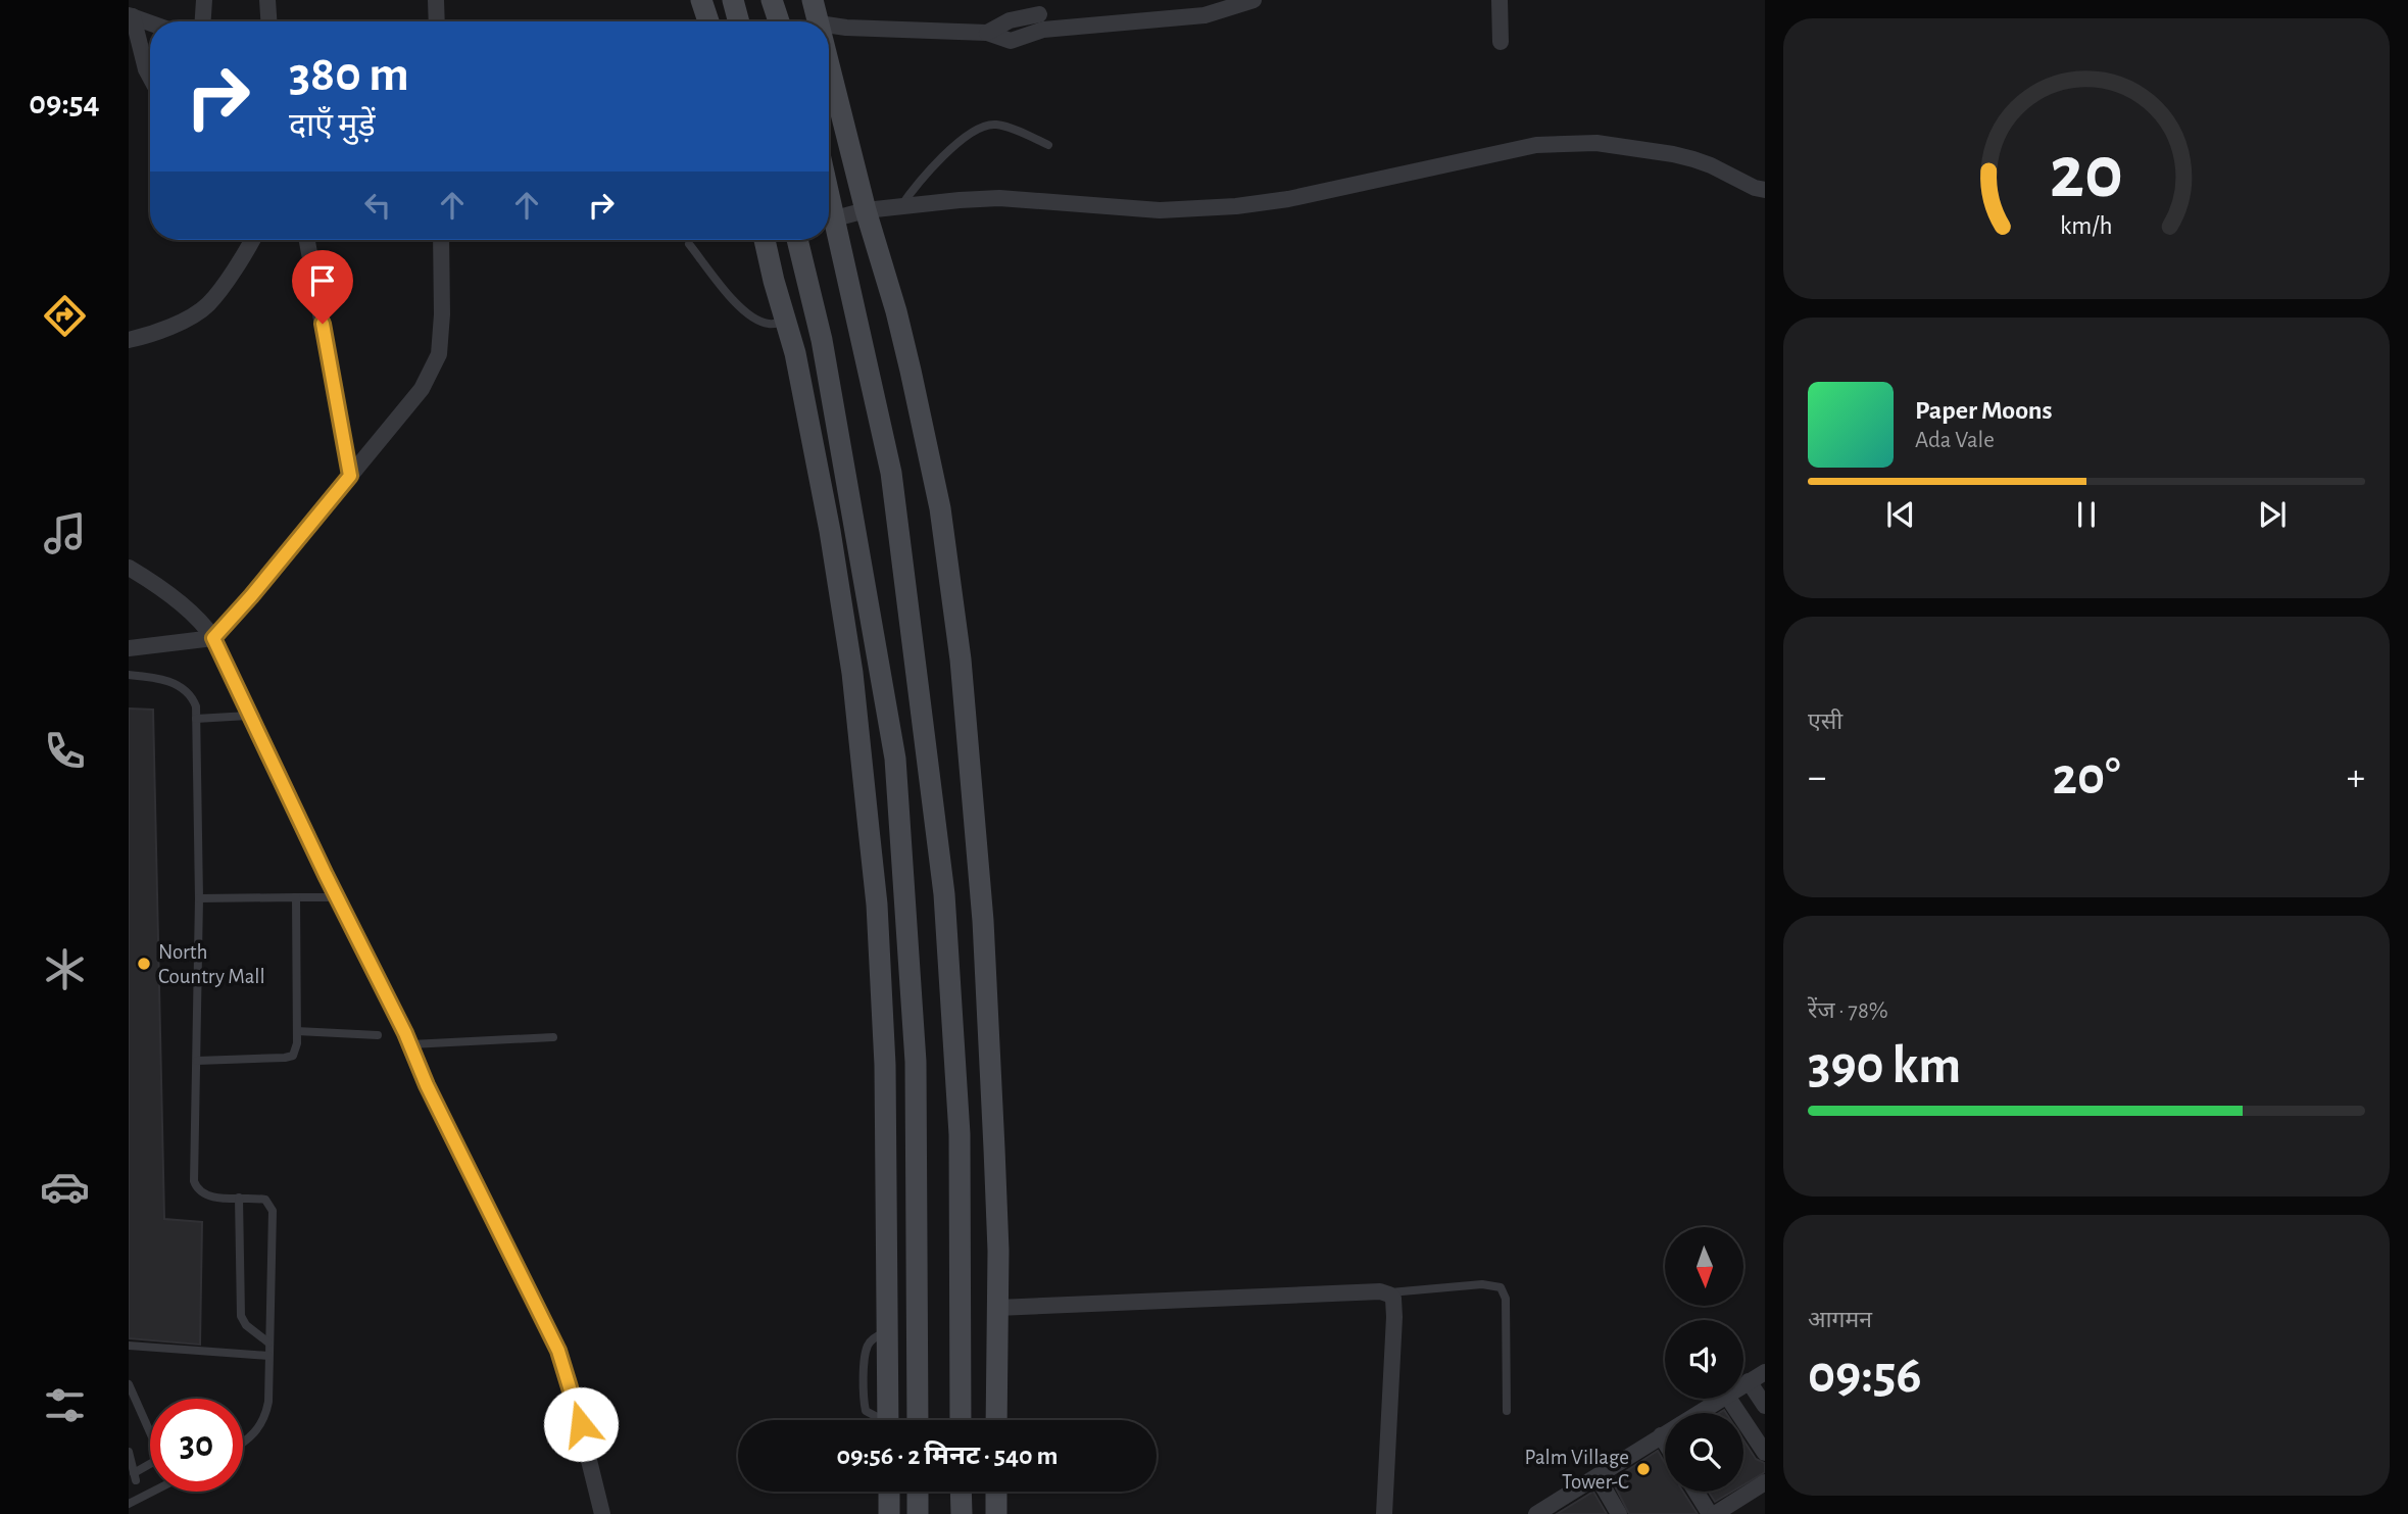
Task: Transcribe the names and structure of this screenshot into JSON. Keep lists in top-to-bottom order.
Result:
{
  "places": ["North Country Mall", "Palm Village Tower-C"],
  "north": "bottom",
  "page": {
    "tabs": "09:54",
    "turn": ["380 m", "दाएँ मुड़ें"],
    "song": ["Paper Moons", "Ada Vale"],
    "tile": [
      "एसी",
      ["रेंज · 78%", "390 km"],
      ["आगमन", "09:56"]
    ],
    "heat": ["−", "20°", "+"],
    "limit": "30",
    "trip": "09:56 · 2 मिनट · 540 m",
    "gauge": ["20", "km/h"]
  }
}
